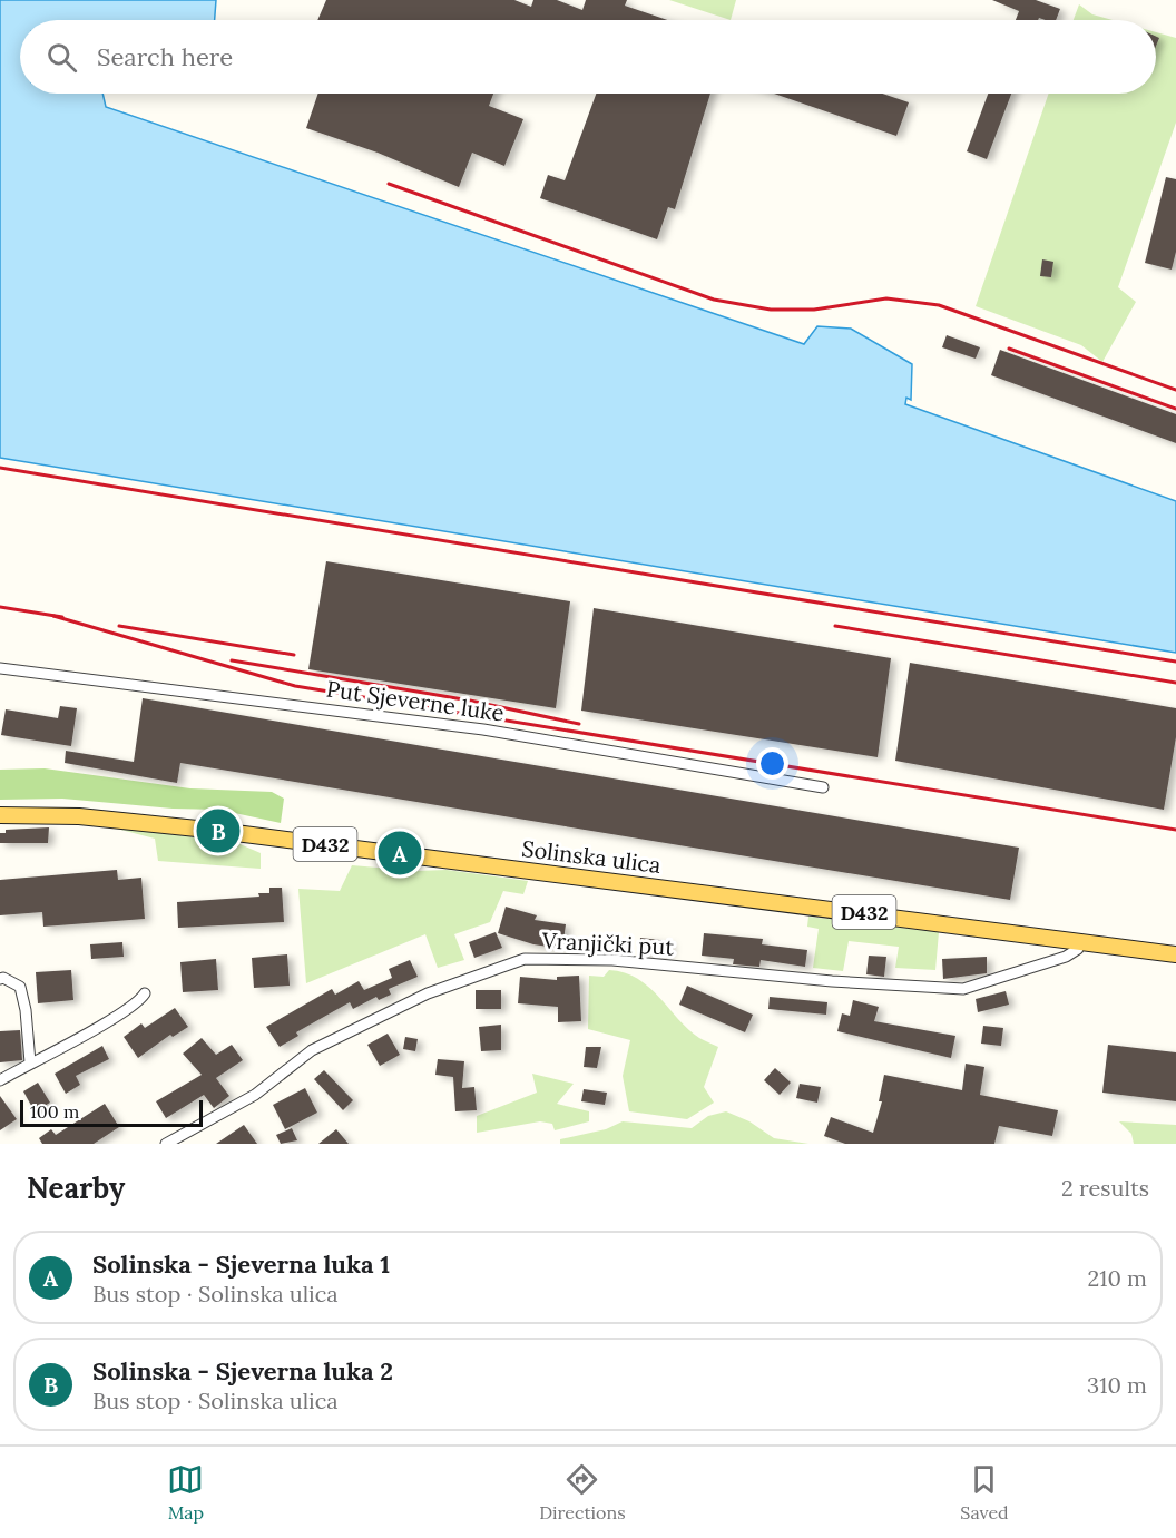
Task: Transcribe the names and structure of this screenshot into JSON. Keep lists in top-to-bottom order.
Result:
{
  "streets": {
    "main road": ["D432", "Solinska ulica"],
    "street": ["Put Sjeverne luke", "Vranjički put"]
  },
  "crossings": [
    ["Solinska ulica", "Vranjički put"]
  ],
  "scale_bar": "100 m",
  "page": {
    "search": "Search here",
    "pins": ["B", "A"],
    "scale": "100 m",
    "heading": ["Nearby", "2 results"],
    "list": [
      {
        "mark": "A",
        "name": "Solinska - Sjeverna luka 1",
        "note": "Bus stop · Solinska ulica",
        "value": "210 m"
      },
      {
        "mark": "B",
        "name": "Solinska - Sjeverna luka 2",
        "note": "Bus stop · Solinska ulica",
        "value": "310 m"
      }
    ],
    "nav": ["Map", "Directions", "Saved"]
  }
}
